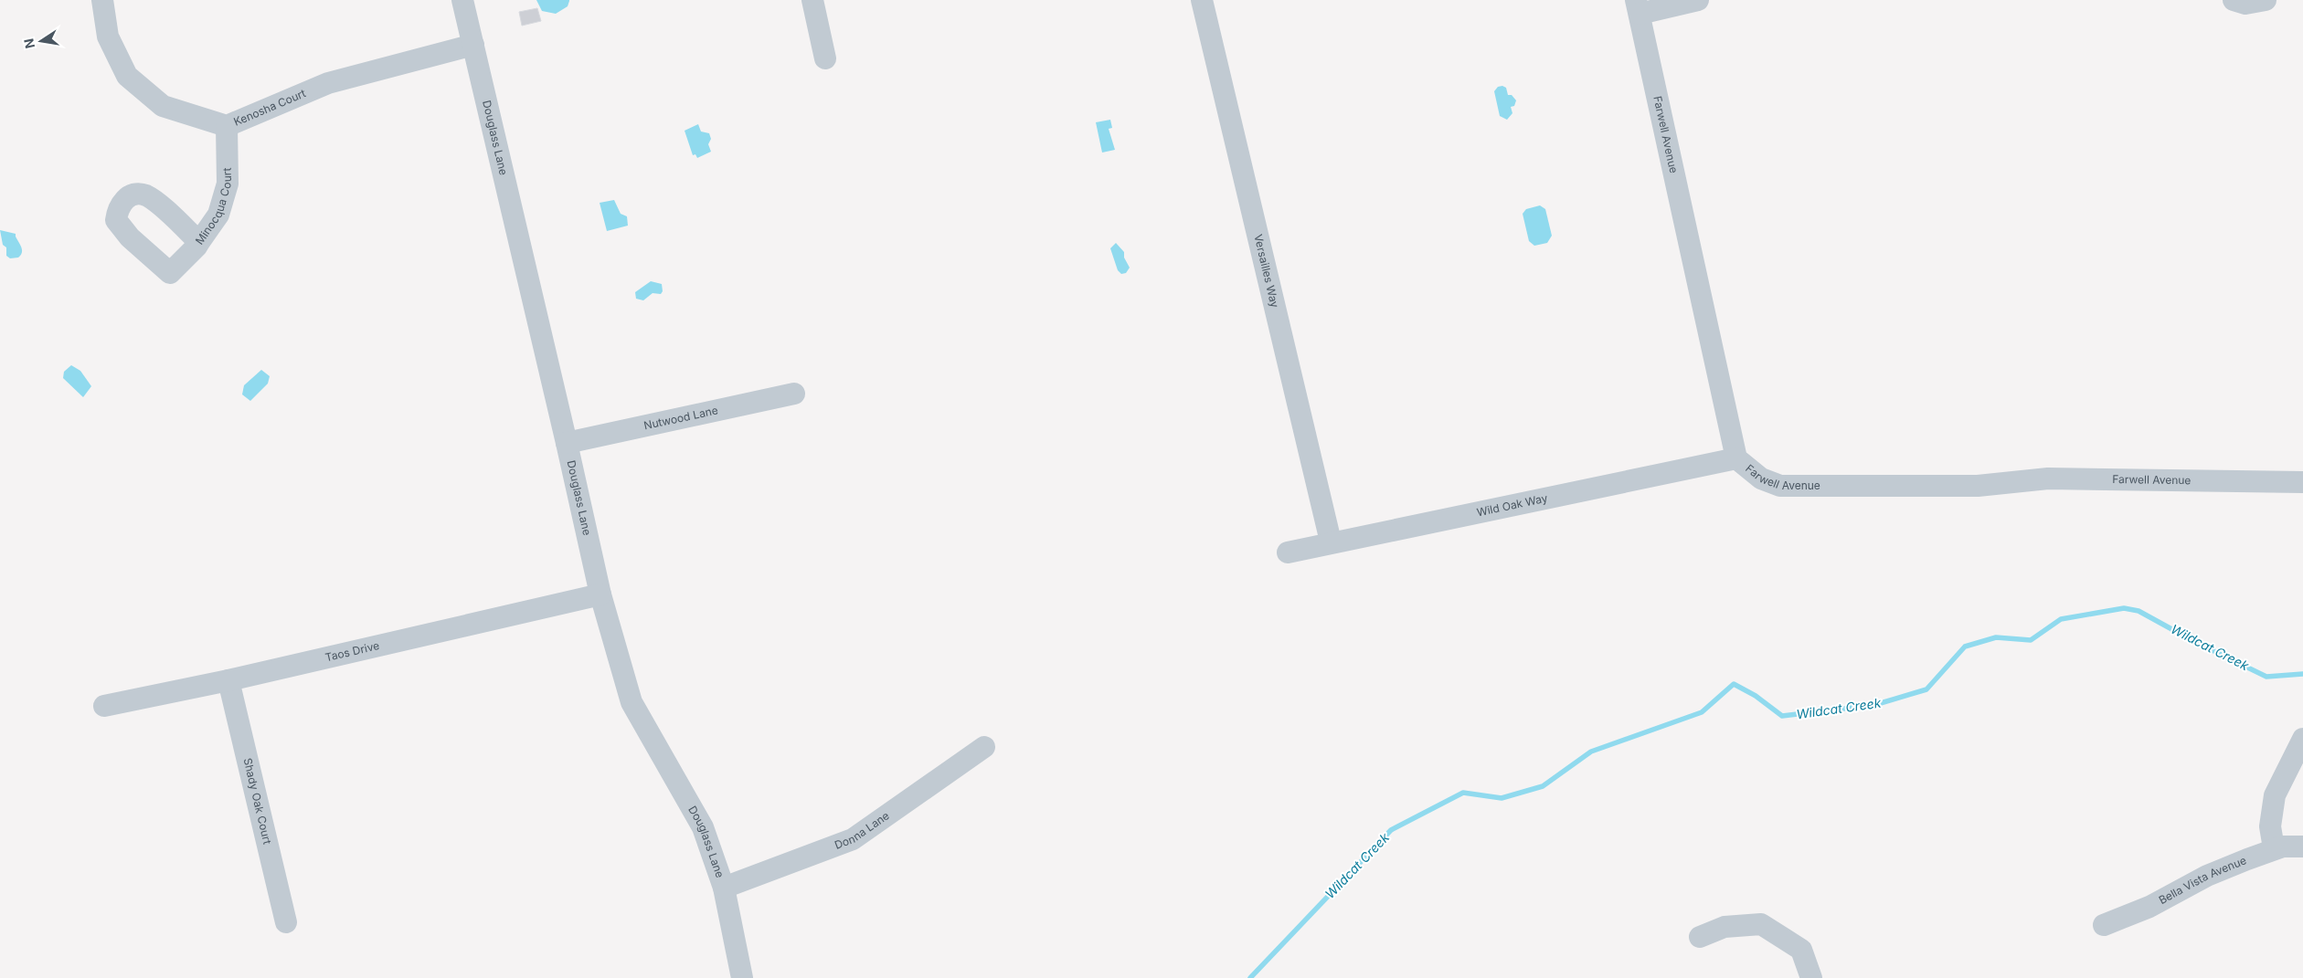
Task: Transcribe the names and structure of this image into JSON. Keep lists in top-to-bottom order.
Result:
{
  "streets": {
    "street": [
      "Kenosha Court",
      "Farwell Avenue",
      "Douglass Lane",
      "Minocqua Court",
      "Versailles Way",
      "Nutwood Lane",
      "Wild Oak Way",
      "Taos Drive",
      "Shady Oak Court",
      "Donna Lane",
      "Bella Vista Avenue"
    ]
  },
  "crossings": [
    ["Kenosha Court", "Douglass Lane"],
    ["Kenosha Court", "Minocqua Court"],
    ["Farwell Avenue", "Wild Oak Way"],
    ["Douglass Lane", "Nutwood Lane"],
    ["Douglass Lane", "Taos Drive"],
    ["Douglass Lane", "Donna Lane"],
    ["Versailles Way", "Wild Oak Way"],
    ["Taos Drive", "Shady Oak Court"]
  ],
  "water": ["Wildcat Creek"],
  "north": "left"
}
